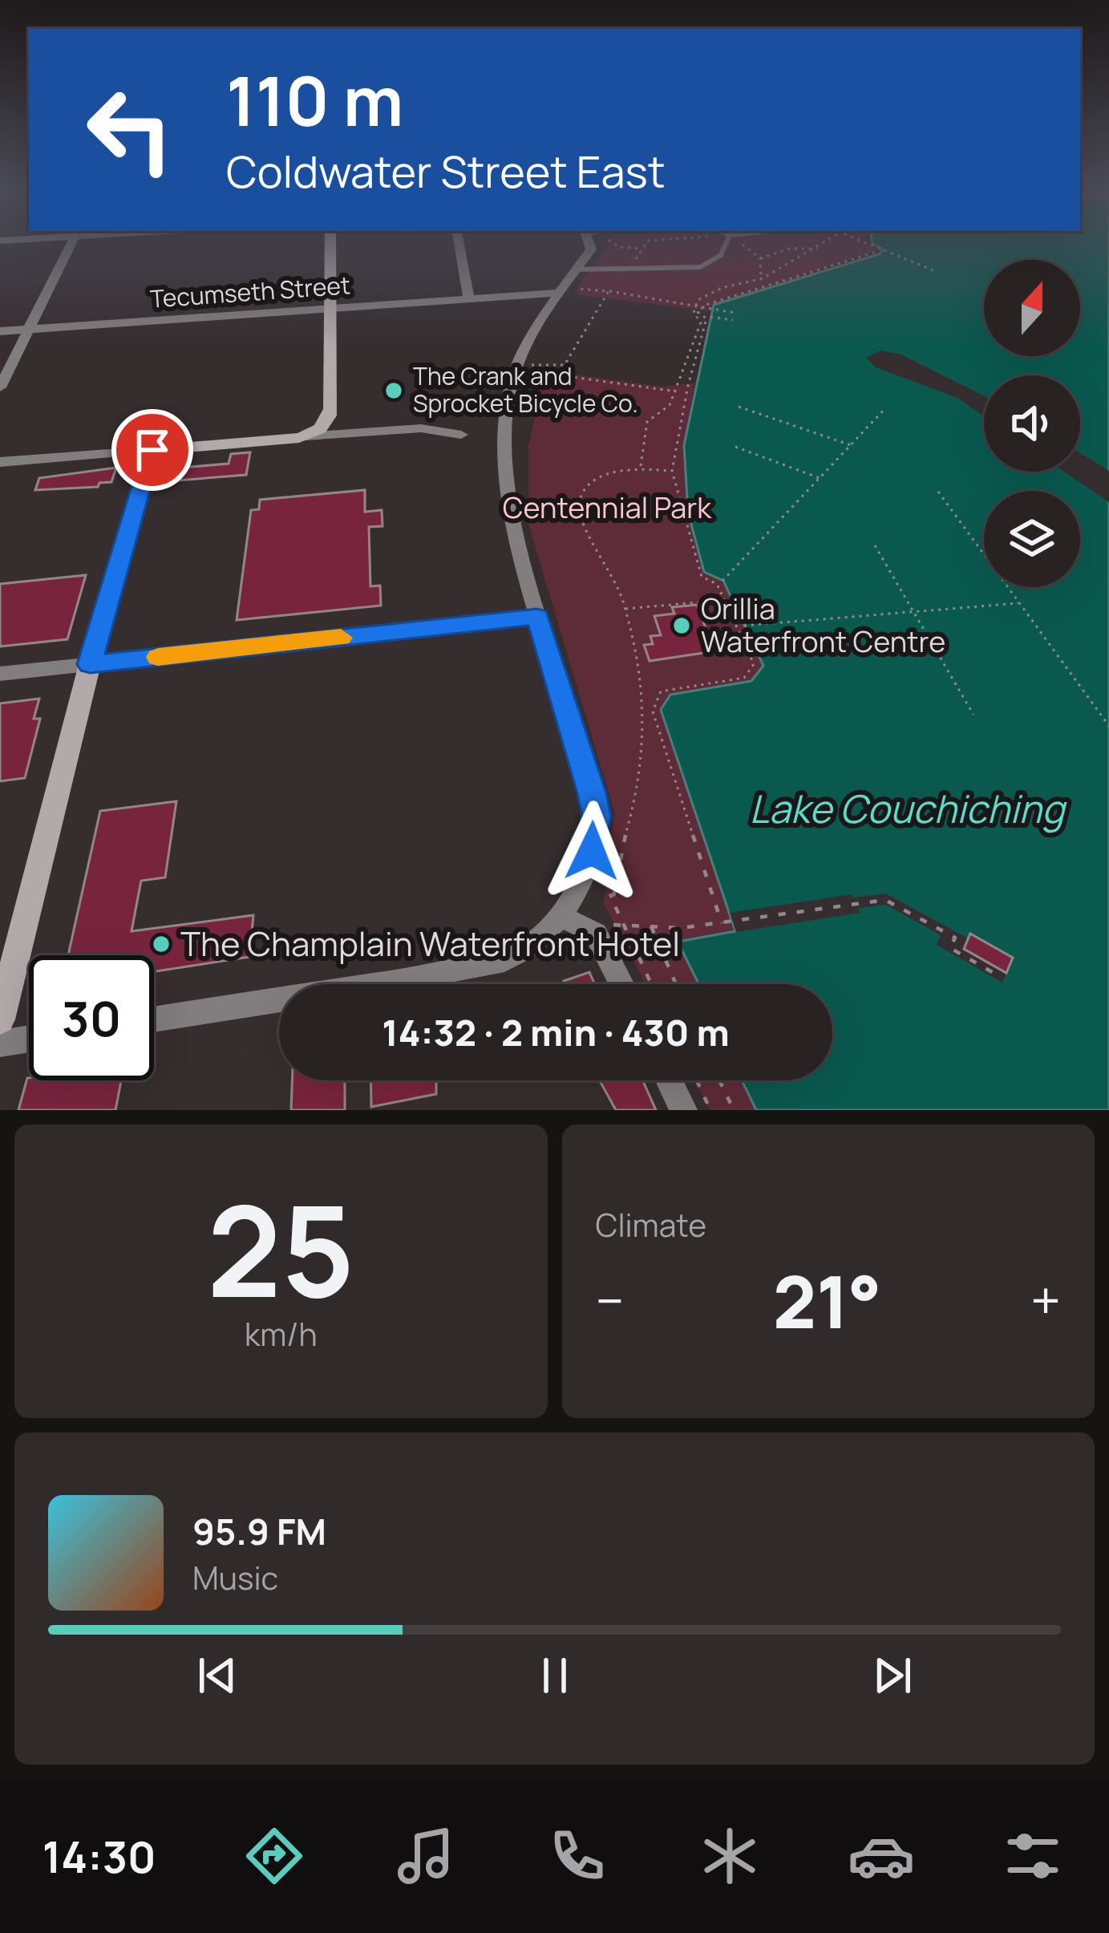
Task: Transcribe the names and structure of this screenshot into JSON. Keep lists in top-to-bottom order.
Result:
{
  "streets": {
    "street": ["Tecumseth Street"]
  },
  "water": ["Lake Couchiching"],
  "parks": ["Centennial Park"],
  "places": ["The Crank and Sprocket Bicycle Co.", "Orillia Waterfront Centre", "The Champlain Waterfront Hotel"],
  "north": "top",
  "page": {
    "turn": ["110 m", "Coldwater Street East"],
    "limit": "30",
    "trip": "14:32 · 2 min · 430 m",
    "tile": [
      ["25", "km/h"],
      "Climate"
    ],
    "heat": ["−", "21°", "+"],
    "song": ["95.9 FM", "Music"],
    "tabs": "14:30"
  }
}
